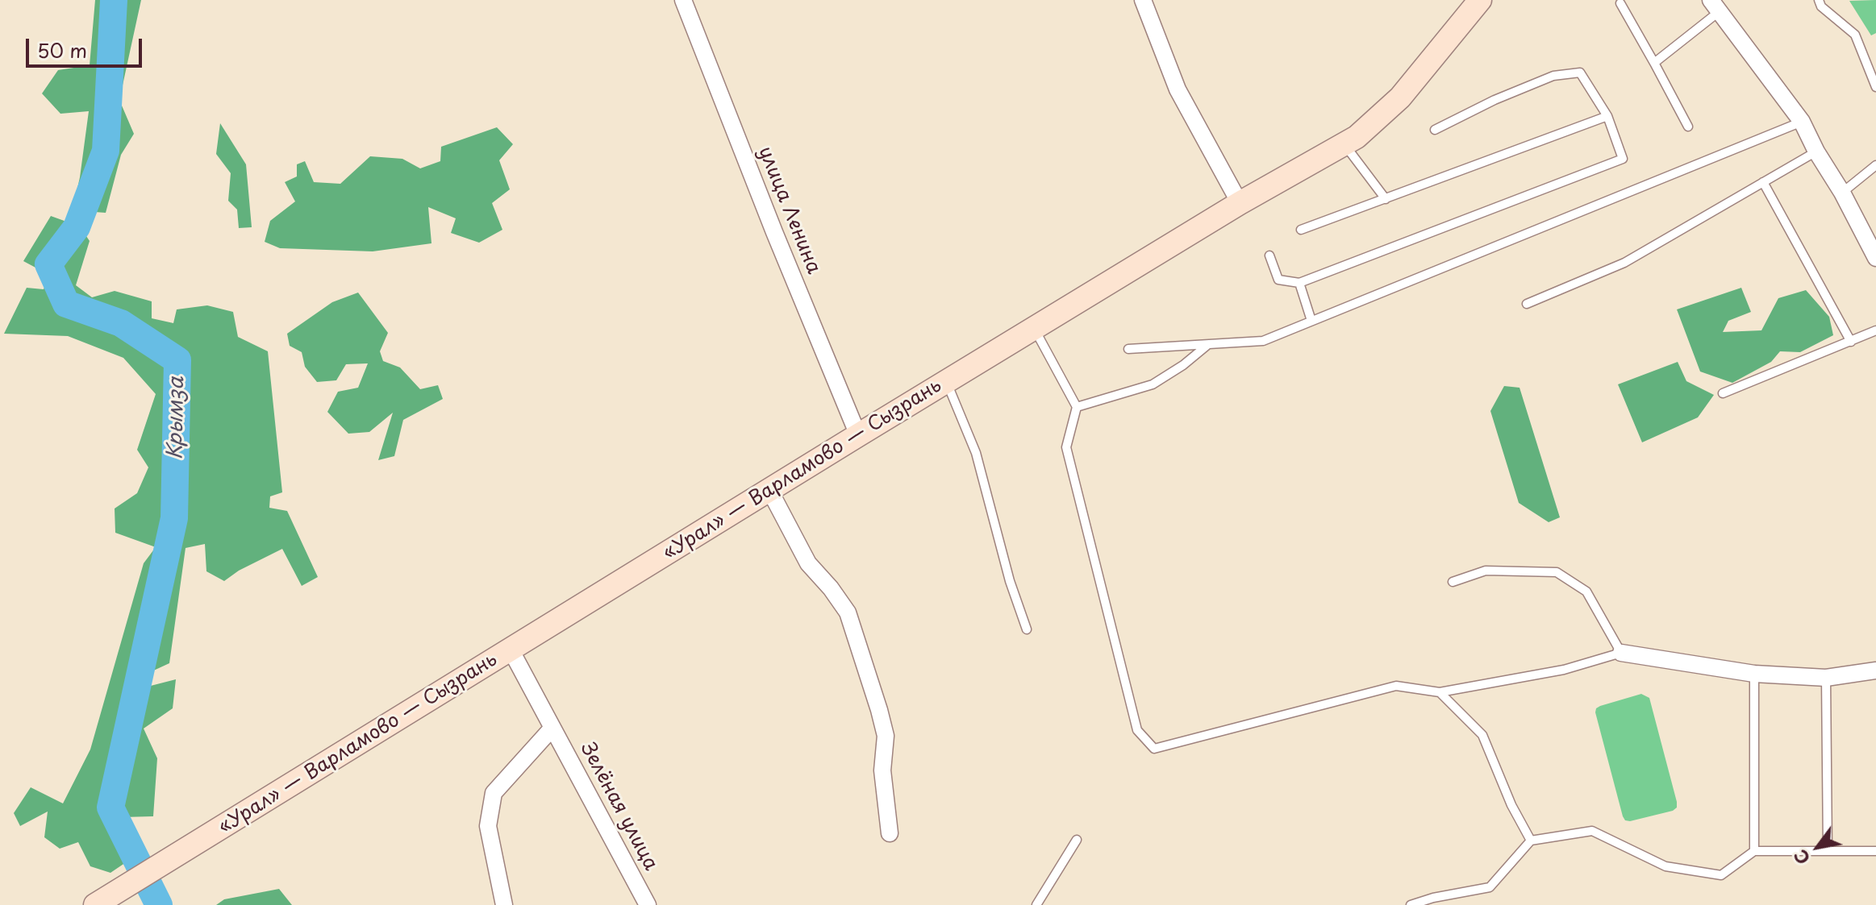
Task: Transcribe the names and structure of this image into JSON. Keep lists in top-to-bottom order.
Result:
{
  "streets": {
    "main road": ["«Урал» — Варламово — Сызрань"],
    "street": ["улица Ленина", "Зелёная улица"]
  },
  "crossings": [
    ["улица Ленина", "«Урал» — Варламово — Сызрань"],
    ["«Урал» — Варламово — Сызрань", "Зелёная улица"]
  ],
  "water": ["Крымза"],
  "scale_bar": "50 m",
  "north": "bottom left"
}
